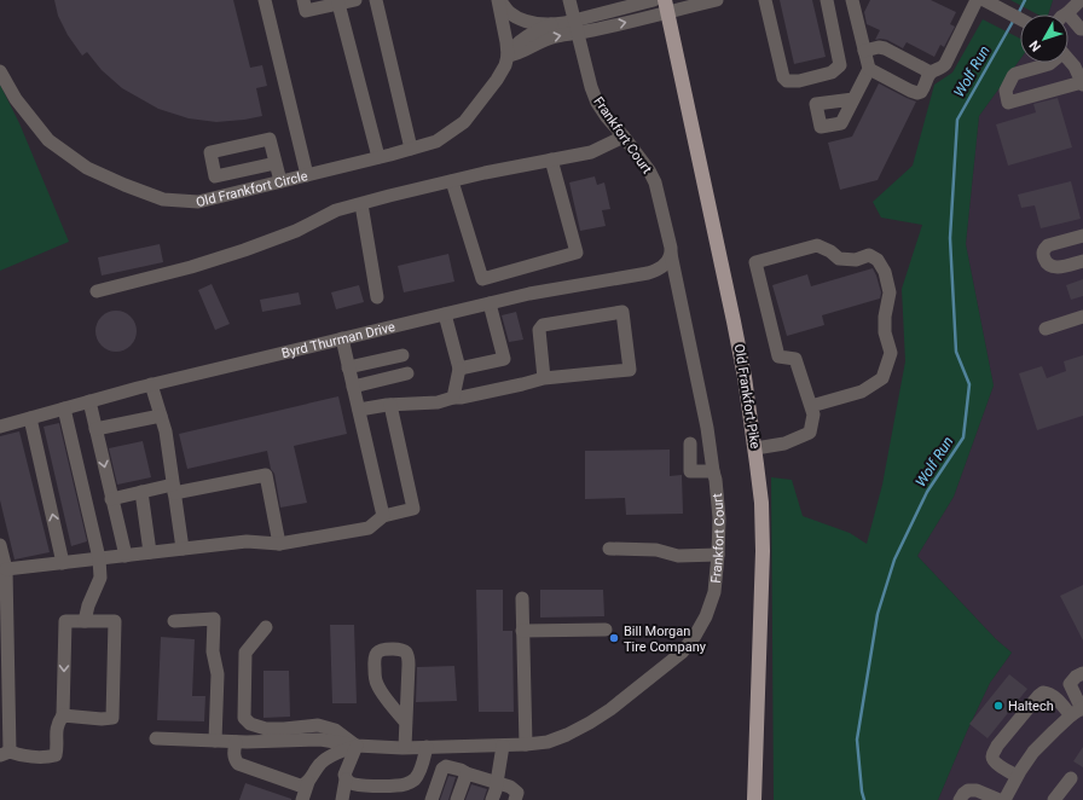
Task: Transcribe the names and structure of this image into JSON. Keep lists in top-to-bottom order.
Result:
{
  "streets": {
    "main road": ["Old Frankfort Pike"],
    "street": ["Frankfort Court", "Old Frankfort Circle", "Byrd Thurman Drive"]
  },
  "crossings": [
    ["Frankfort Court", "Byrd Thurman Drive"]
  ],
  "water": ["Wolf Run"],
  "places": ["Bill Morgan Tire Company", "Haltech"],
  "north": "bottom left"
}
